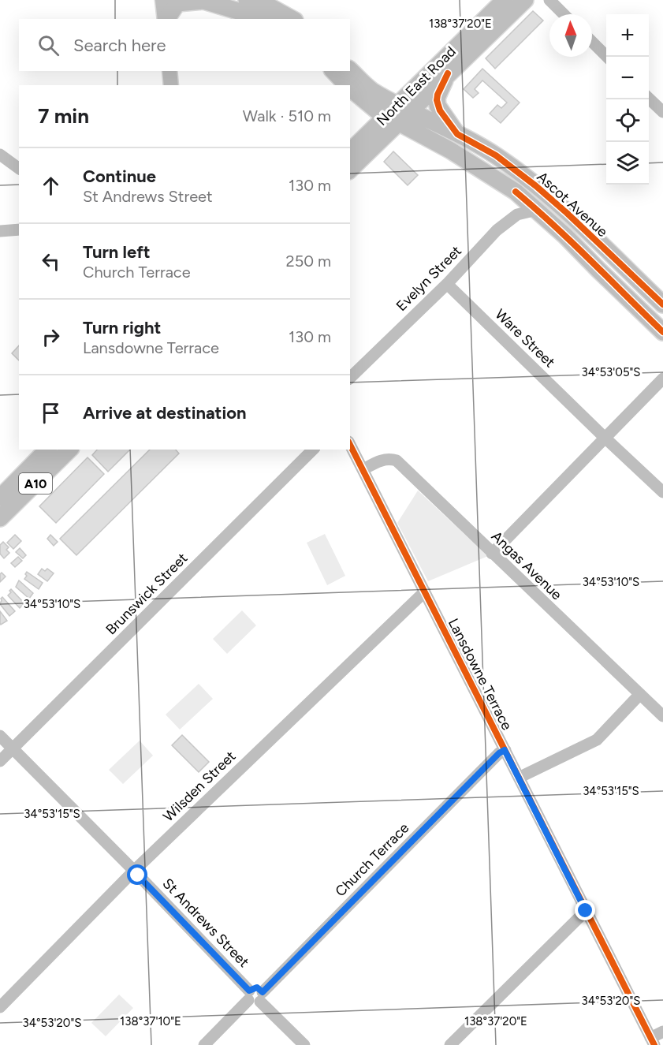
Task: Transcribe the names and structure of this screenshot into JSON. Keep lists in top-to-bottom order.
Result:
{
  "streets": {
    "highway": ["North East Road", "Ascot Avenue", "A10"],
    "street": [
      "Evelyn Street",
      "Ware Street",
      "Angas Avenue",
      "Brunswick Street",
      "Lansdowne Terrace",
      "Wilsden Street",
      "Church Terrace",
      "St Andrews Street"
    ]
  },
  "crossings": [
    ["North East Road", "Ascot Avenue"],
    ["Ascot Avenue", "Evelyn Street"],
    ["Evelyn Street", "Ware Street"],
    ["Angas Avenue", "Lansdowne Terrace"],
    ["Brunswick Street", "St Andrews Street"],
    ["Lansdowne Terrace", "Wilsden Street"],
    ["Lansdowne Terrace", "Church Terrace"],
    ["Wilsden Street", "St Andrews Street"],
    ["Church Terrace", "St Andrews Street"]
  ],
  "north": "top",
  "page": {
    "map_buttons": ["+", "−"],
    "search": "Search here",
    "heading": ["7 min", "Walk · 510 m"],
    "list": [
      ["Continue", "St Andrews Street", "130 m"],
      ["Turn left", "Church Terrace", "250 m"],
      ["Turn right", "Lansdowne Terrace", "130 m"],
      "Arrive at destination"
    ]
  },
  "coordinates": [
    "138°37'20\"E",
    "34°53'05\"S",
    "34°53'10\"S",
    "34°53'15\"S",
    "34°53'20\"S",
    "138°37'10\"E"
  ]
}
